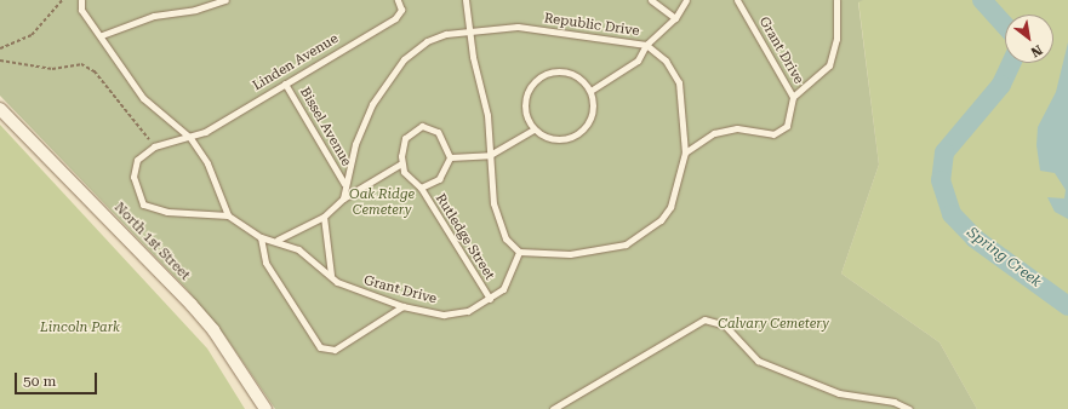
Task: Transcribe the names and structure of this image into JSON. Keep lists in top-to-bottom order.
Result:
{
  "streets": {
    "street": ["North 1st Street"],
    "lane": [
      "Republic Drive",
      "Grant Drive",
      "Linden Avenue",
      "Bissel Avenue",
      "Rutledge Street"
    ]
  },
  "crossings": [
    ["Republic Drive", "Grant Drive"],
    ["Republic Drive", "Bissel Avenue"],
    ["Grant Drive", "Rutledge Street"],
    ["Linden Avenue", "Bissel Avenue"]
  ],
  "water": ["Spring Creek"],
  "parks": ["Oak Ridge Cemetery", "Calvary Cemetery", "Lincoln Park"],
  "scale_bar": "50 m",
  "north": "bottom right"
}
